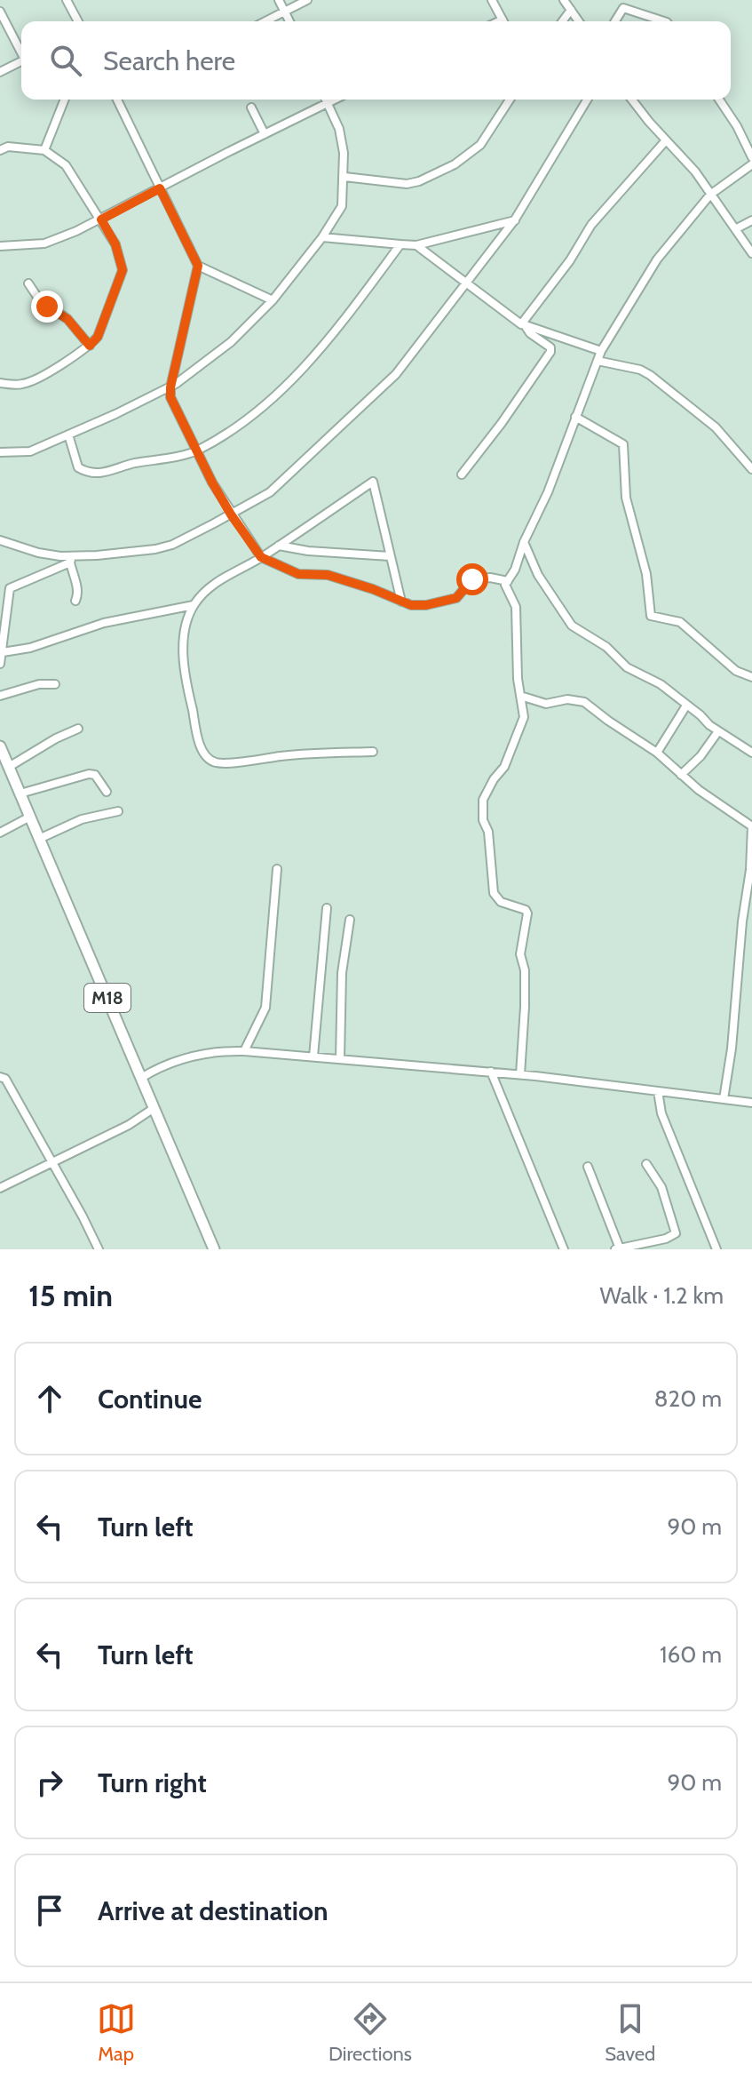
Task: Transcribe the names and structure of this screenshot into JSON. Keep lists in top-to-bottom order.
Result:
{
  "streets": {
    "main road": ["M18"]
  },
  "page": {
    "search": "Search here",
    "heading": ["15 min", "Walk · 1.2 km"],
    "list": [
      ["Continue", "820 m"],
      ["Turn left", "90 m"],
      ["Turn left", "160 m"],
      ["Turn right", "90 m"],
      "Arrive at destination"
    ],
    "nav": ["Map", "Directions", "Saved"]
  }
}
